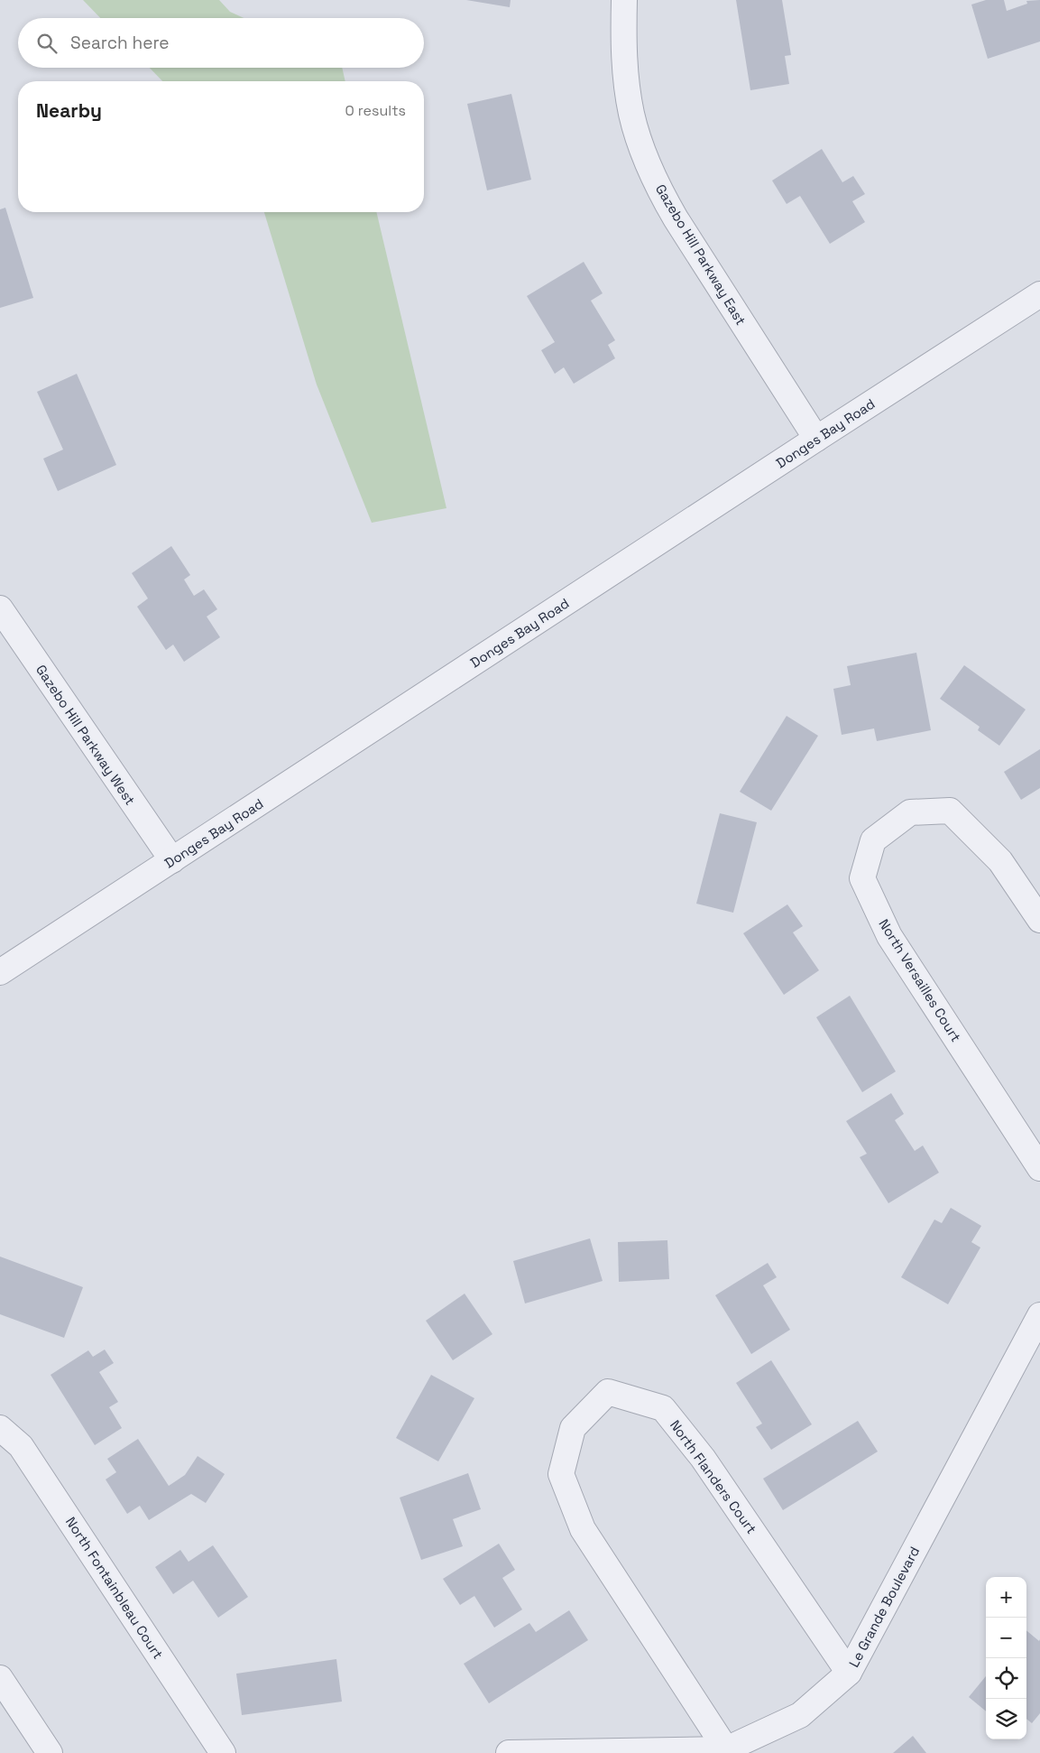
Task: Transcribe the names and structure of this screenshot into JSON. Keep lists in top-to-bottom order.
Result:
{
  "streets": {
    "street": [
      "Gazebo Hill Parkway East",
      "Donges Bay Road",
      "Gazebo Hill Parkway West",
      "North Versailles Court",
      "North Flanders Court",
      "North Fontainbleau Court",
      "Le Grande Boulevard"
    ]
  },
  "crossings": [
    ["Gazebo Hill Parkway East", "Donges Bay Road"],
    ["Donges Bay Road", "Gazebo Hill Parkway West"],
    ["North Flanders Court", "Le Grande Boulevard"]
  ],
  "page": {
    "search": "Search here",
    "heading": ["Nearby", "0 results"],
    "map_buttons": ["+", "−"]
  }
}
